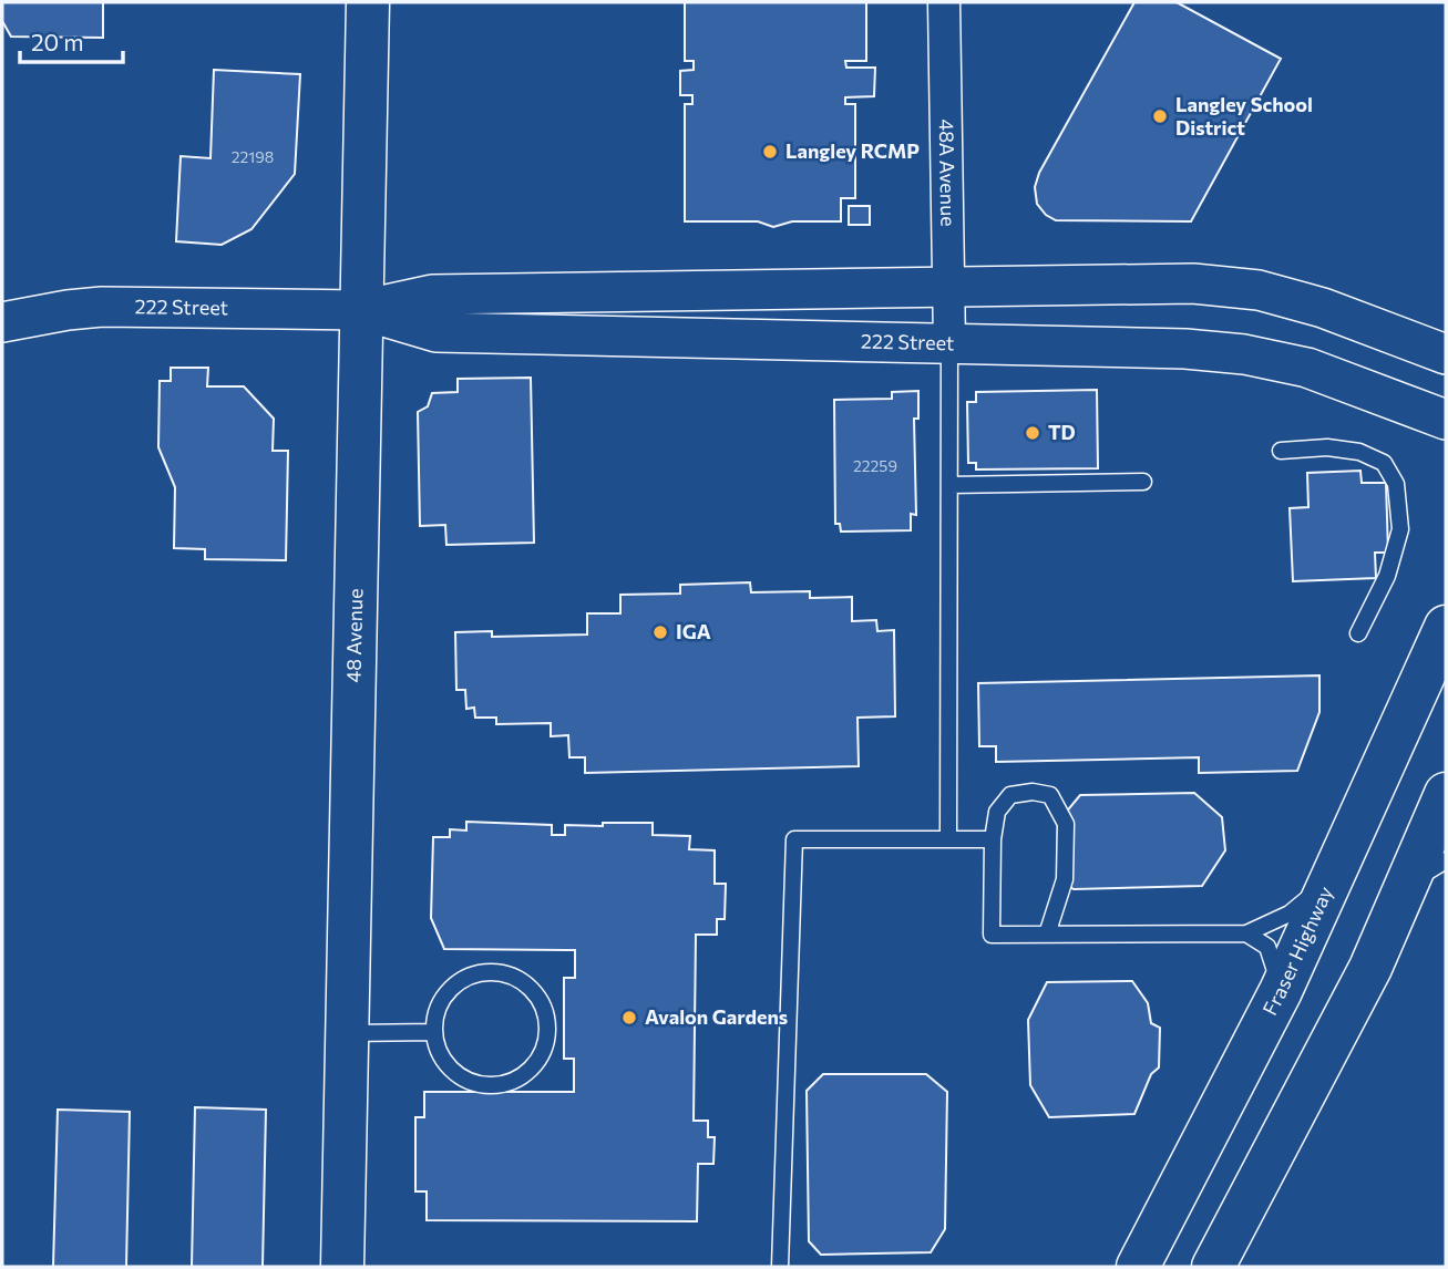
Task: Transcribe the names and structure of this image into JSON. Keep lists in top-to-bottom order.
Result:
{
  "streets": {
    "main road": ["48 Avenue", "Fraser Highway"],
    "street": ["48A Avenue", "222 Street"]
  },
  "crossings": [
    ["48A Avenue", "222 Street"],
    ["222 Street", "48 Avenue"]
  ],
  "places": [
    "Langley School District",
    "Langley RCMP",
    "TD",
    "IGA",
    "Avalon Gardens"
  ],
  "house_numbers": ["22198", "22259"],
  "scale_bar": "20 m"
}
